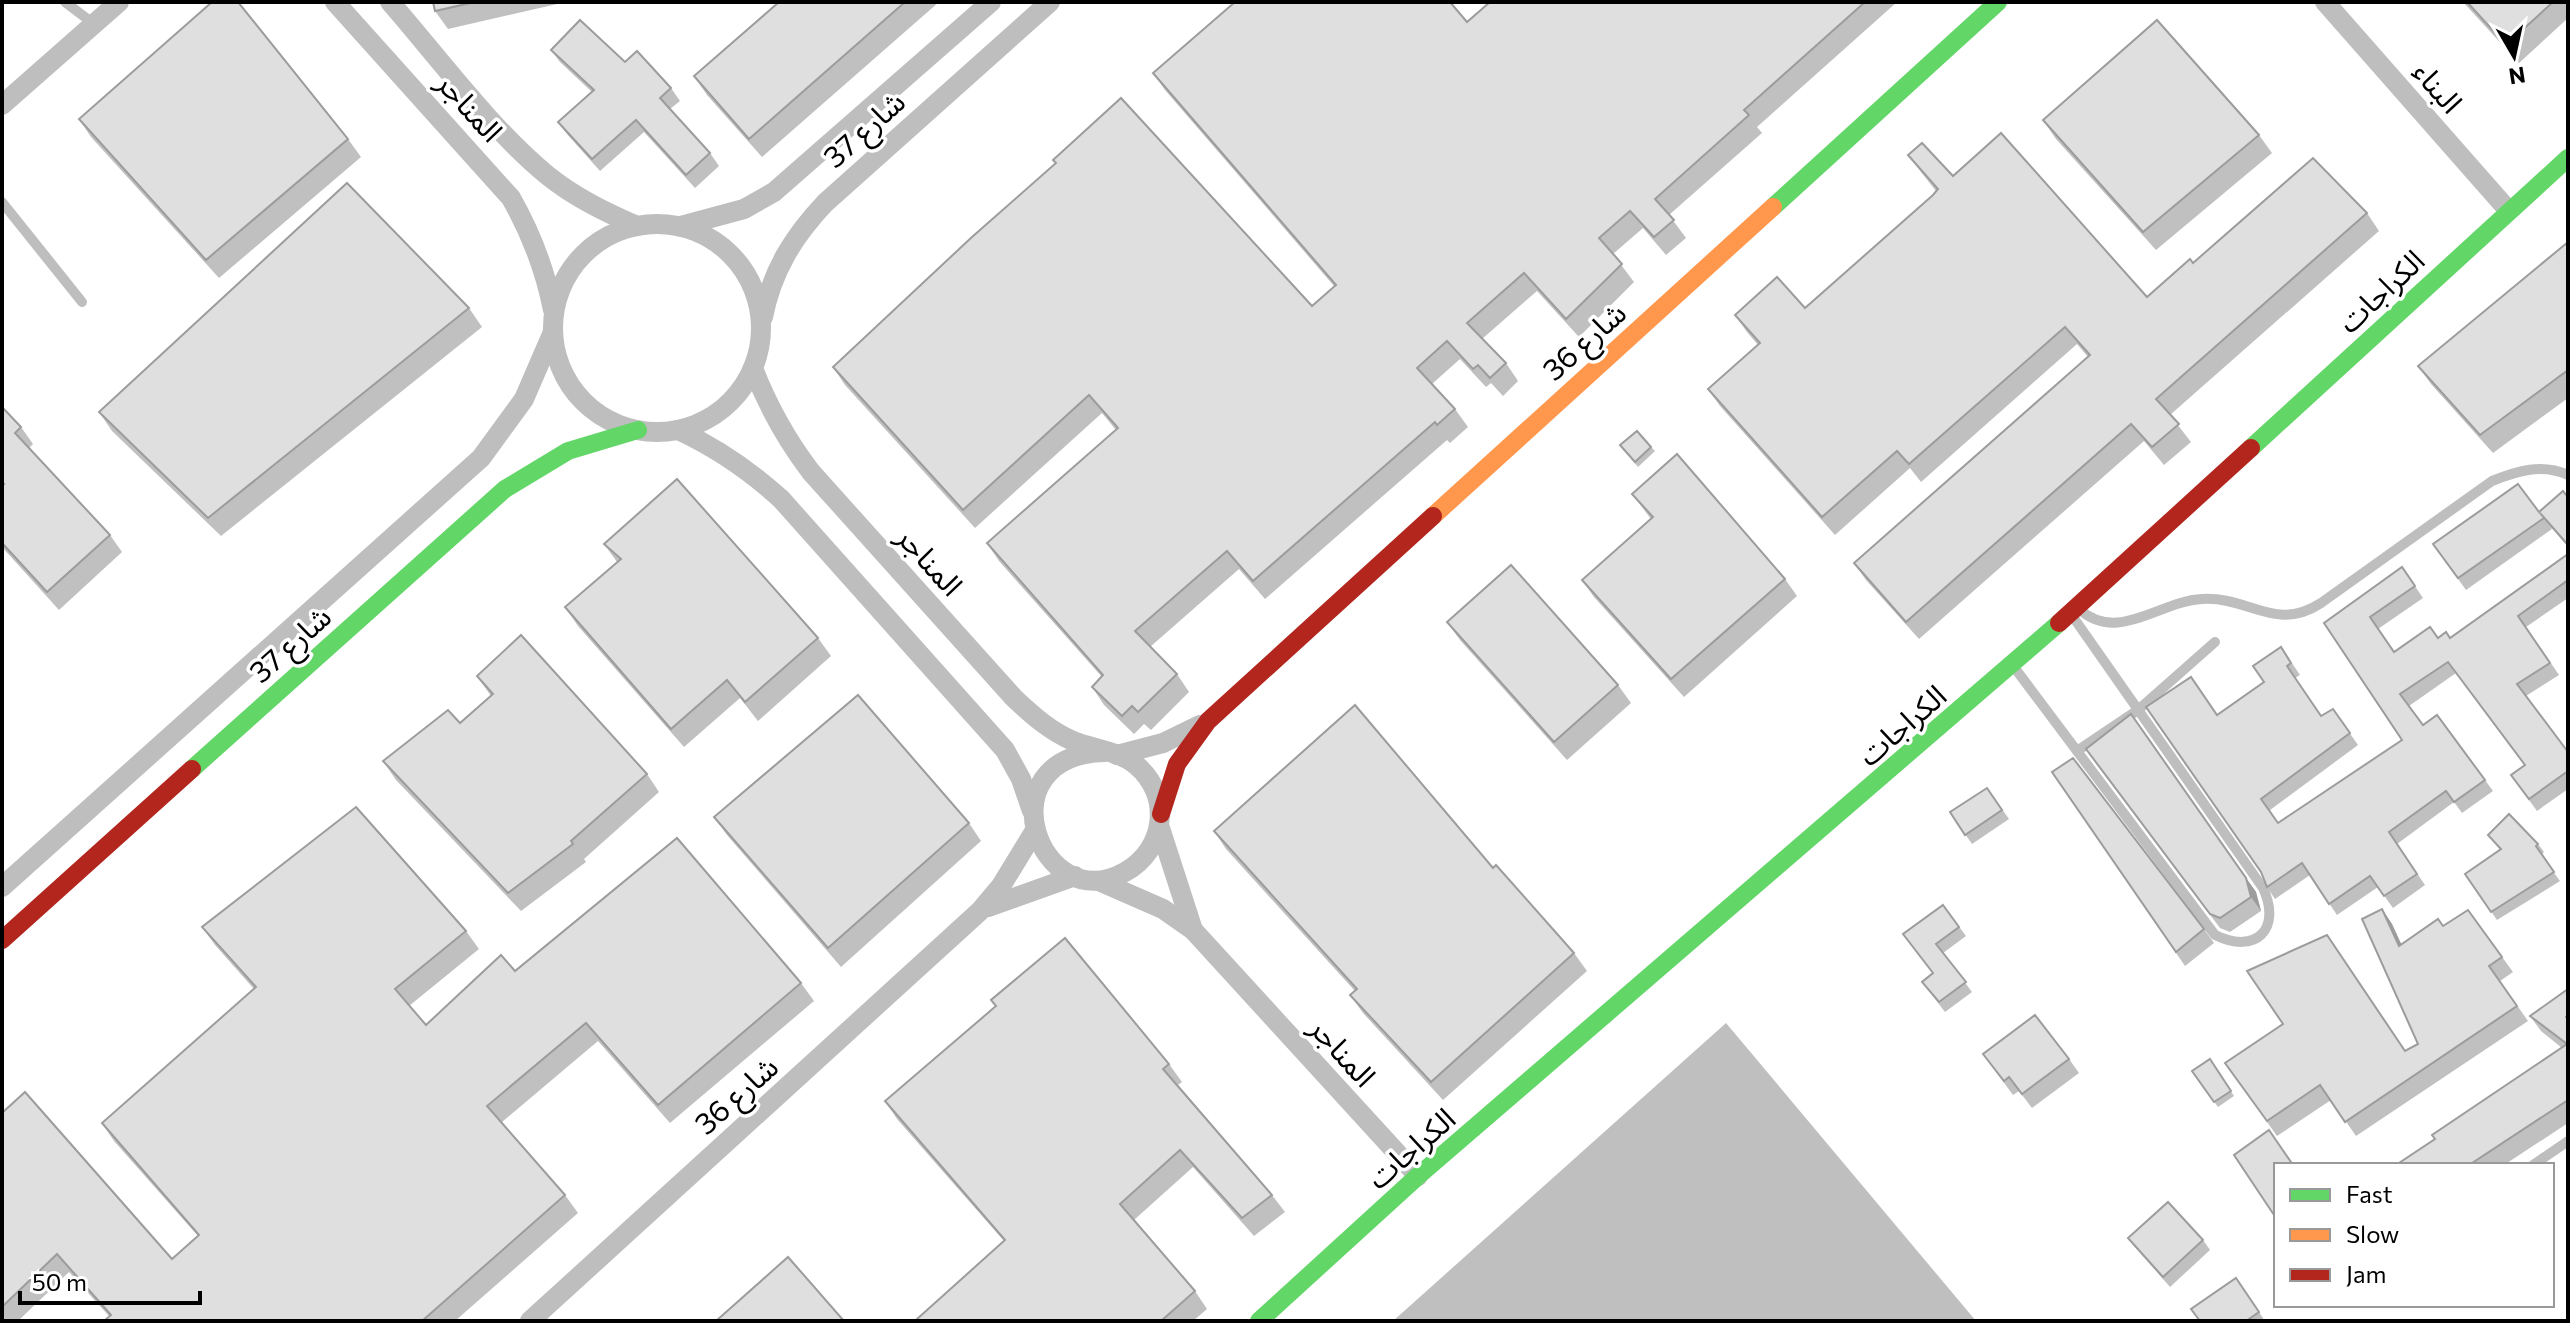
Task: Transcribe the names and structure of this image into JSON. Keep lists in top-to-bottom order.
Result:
{
  "streets": {
    "street": [
      "البناء",
      "المناجر",
      "شارع 37",
      "الكراجات",
      "شارع 36"
    ]
  },
  "crossings": [
    ["البناء", "الكراجات"],
    ["المناجر", "شارع 37"],
    ["المناجر", "الكراجات"],
    ["المناجر", "شارع 36"]
  ],
  "legend": ["Fast", "Slow", "Jam"],
  "scale_bar": "50 m",
  "north": "bottom"
}
